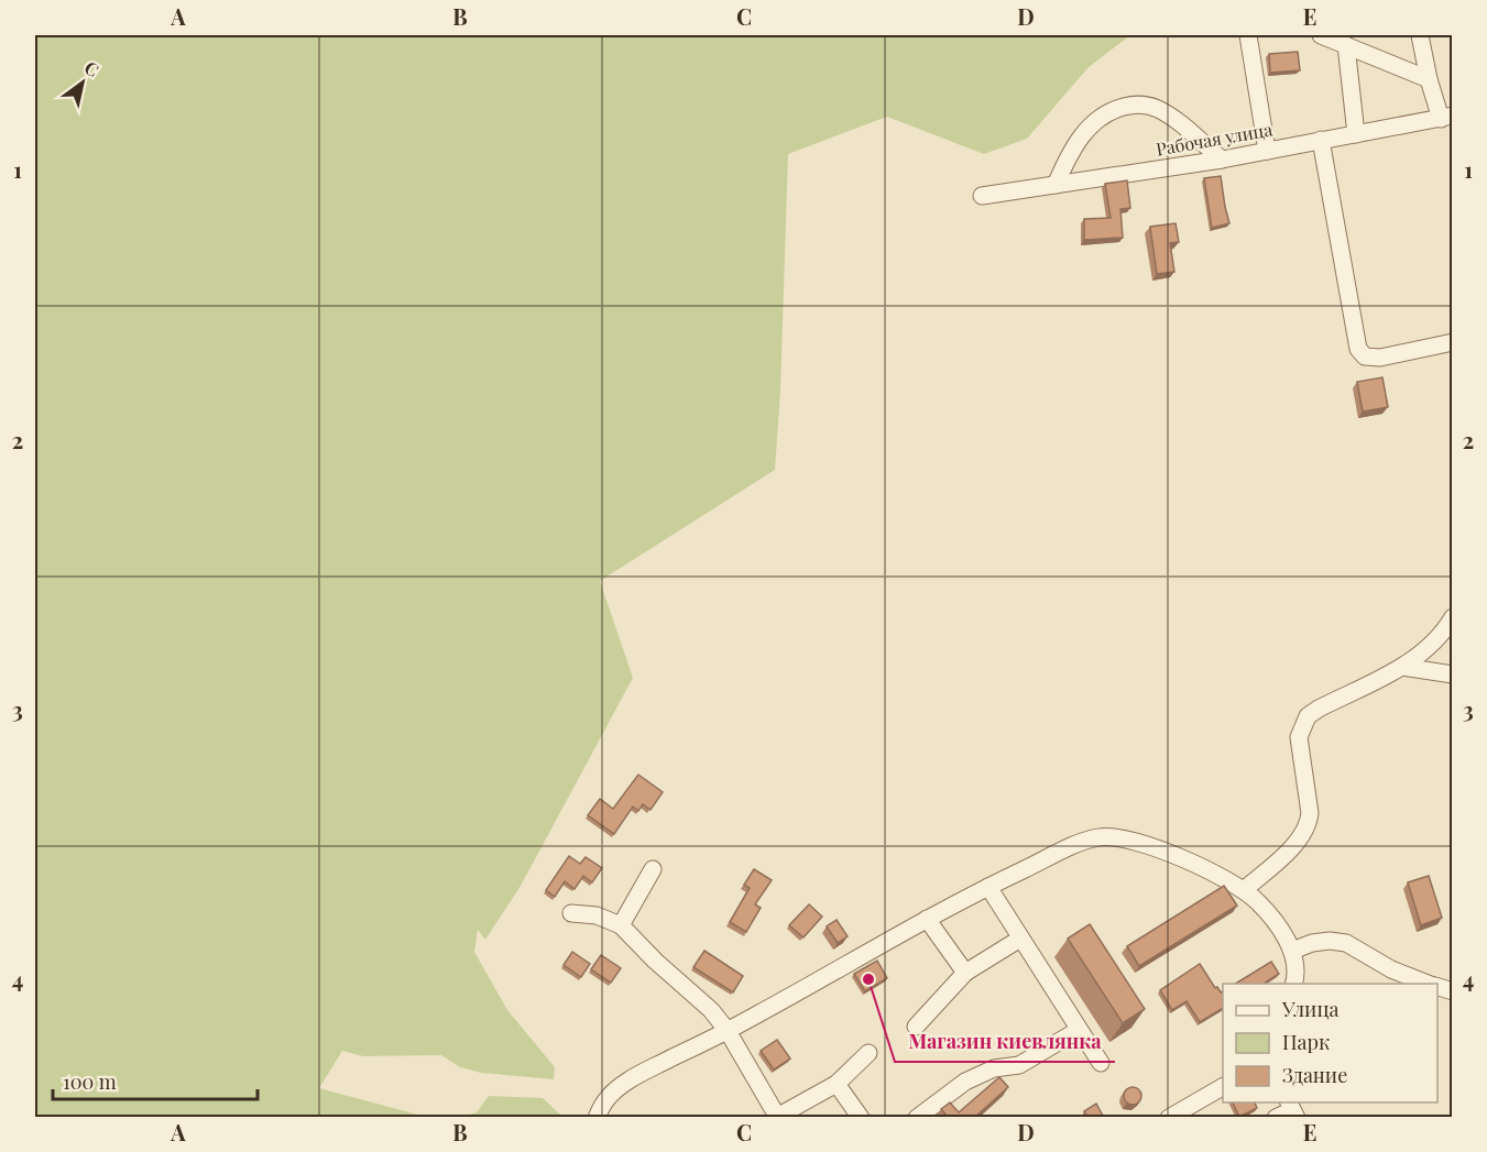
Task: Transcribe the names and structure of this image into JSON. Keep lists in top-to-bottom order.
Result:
{
  "streets": {
    "street": ["Рабочая улица"]
  },
  "places": ["Магазин киевлянка"],
  "legend": ["Улица", "Парк", "Здание"],
  "scale_bar": "100 m",
  "north": "top right",
  "grid": {
    "columns": [
      "A",
      "B",
      "C",
      "D",
      "E"
    ],
    "rows": [
      "1",
      "2",
      "3",
      "4"
    ]
  }
}
